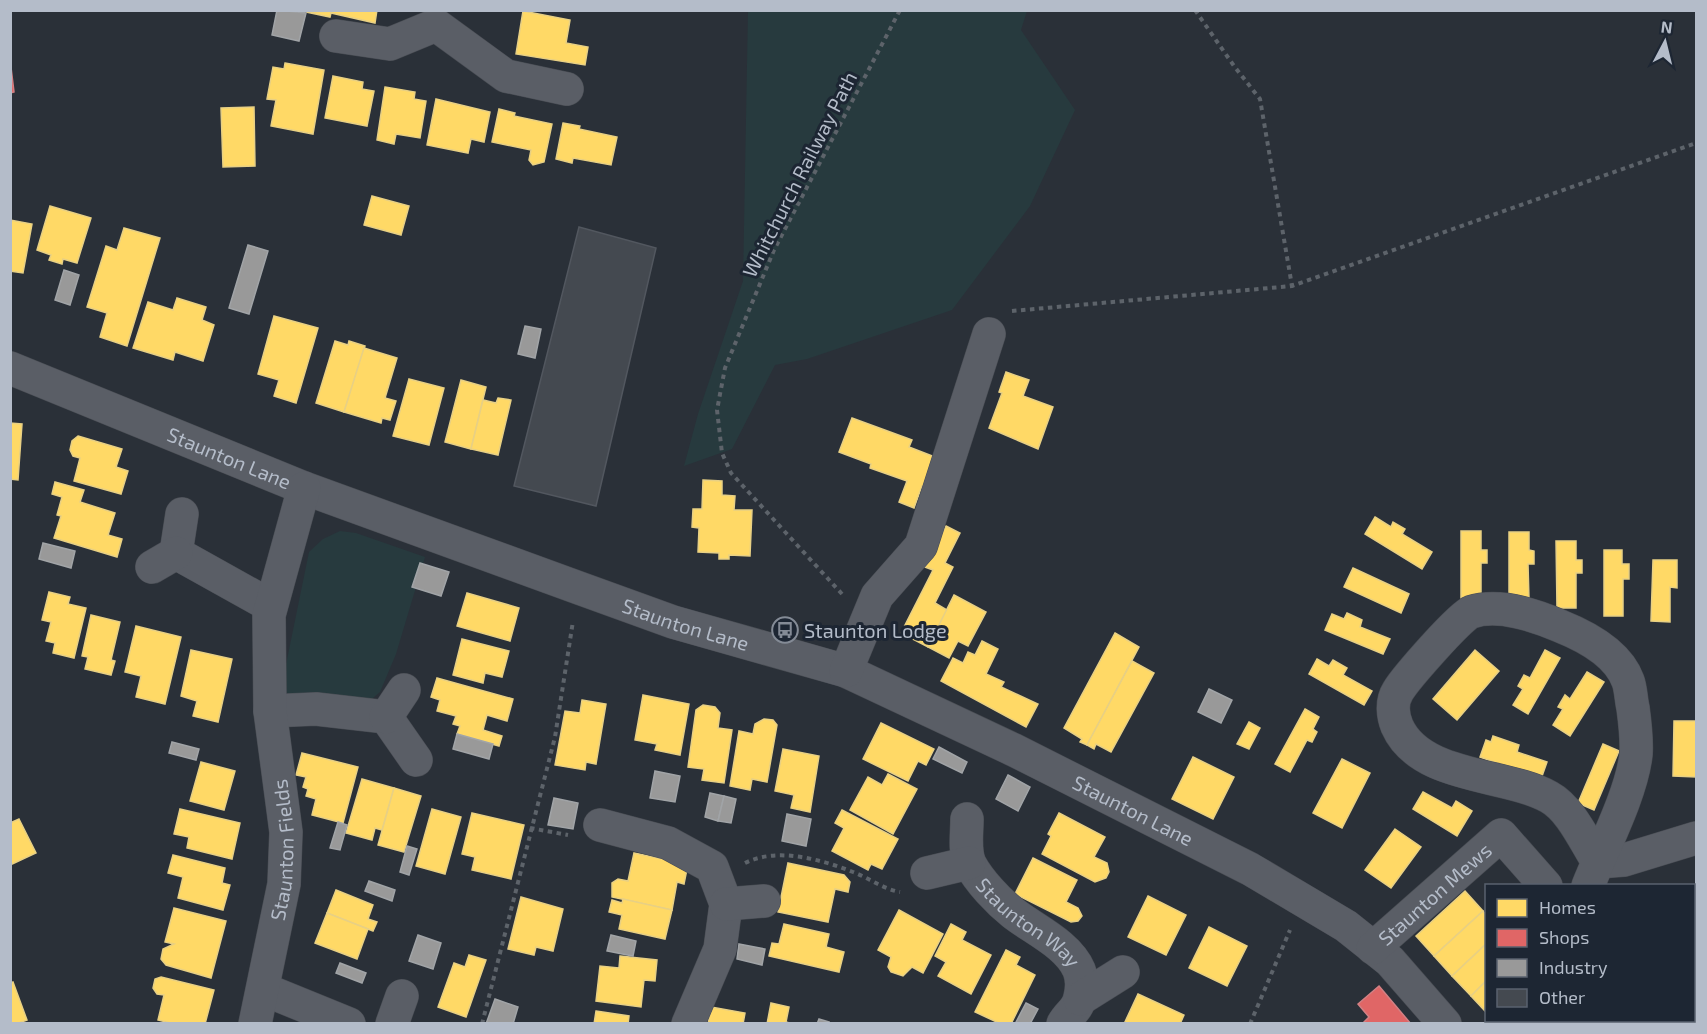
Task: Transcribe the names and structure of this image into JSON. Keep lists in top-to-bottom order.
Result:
{
  "streets": {
    "street": [
      "Staunton Lane",
      "Staunton Fields",
      "Staunton Mews",
      "Staunton Way"
    ],
    "path": ["Whitchurch Railway Path"]
  },
  "crossings": [
    ["Staunton Lane", "Staunton Fields"],
    ["Staunton Lane", "Staunton Mews"]
  ],
  "places": {
    "bus stop": ["Staunton Lodge"]
  },
  "legend": [
    "Homes",
    "Shops",
    "Industry",
    "Other"
  ],
  "north": "top"
}
